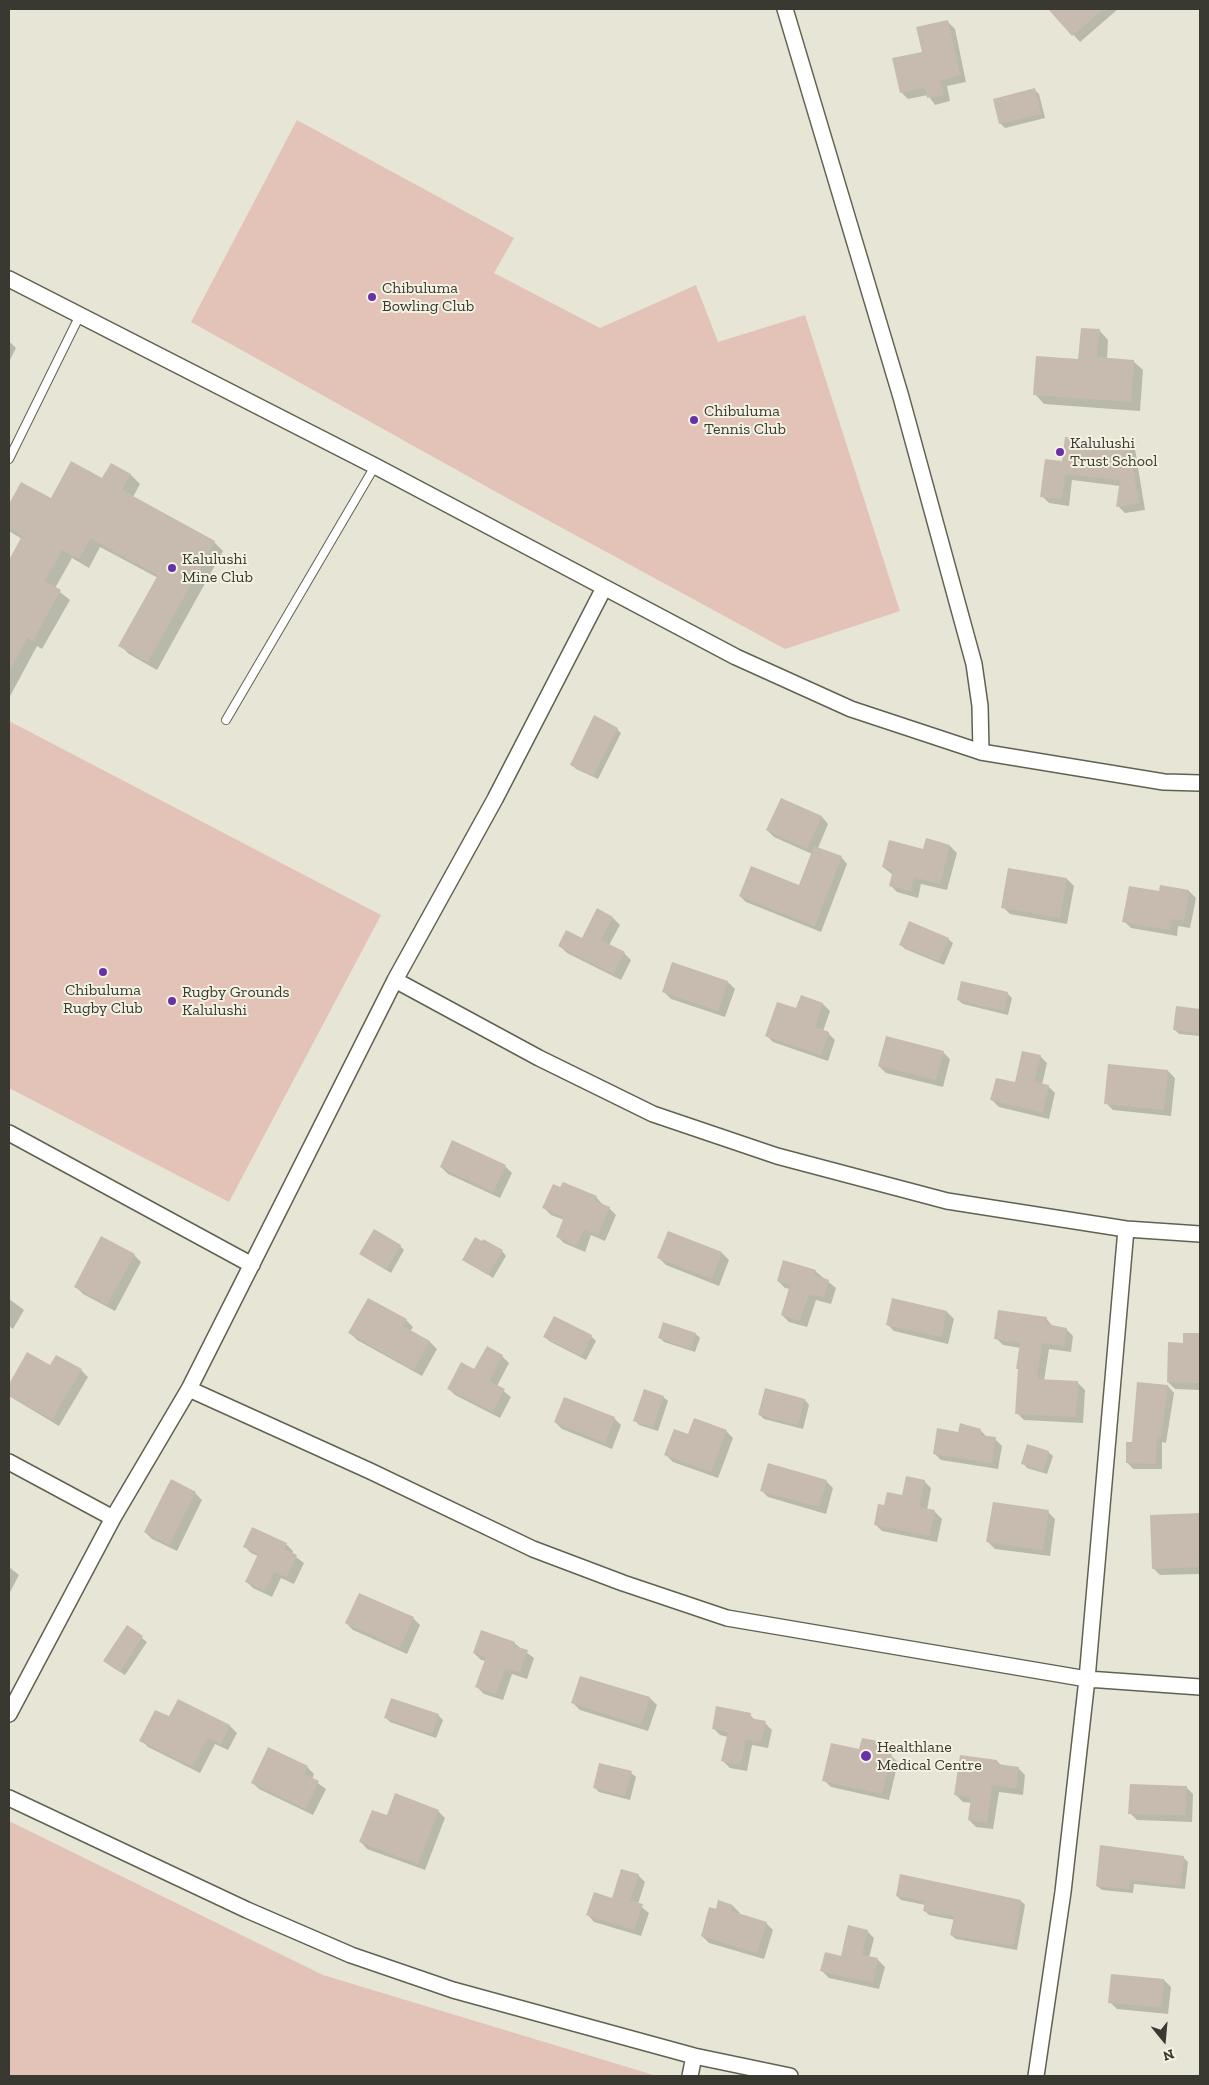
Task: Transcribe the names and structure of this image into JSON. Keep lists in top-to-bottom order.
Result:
{
  "places": [
    "Chibuluma Bowling Club",
    "Chibuluma Tennis Club",
    "Kalulushi Trust School",
    "Kalulushi Mine Club",
    "Chibuluma Rugby Club",
    "Rugby Grounds Kalulushi",
    "Healthlane Medical Centre"
  ],
  "north": "bottom"
}
